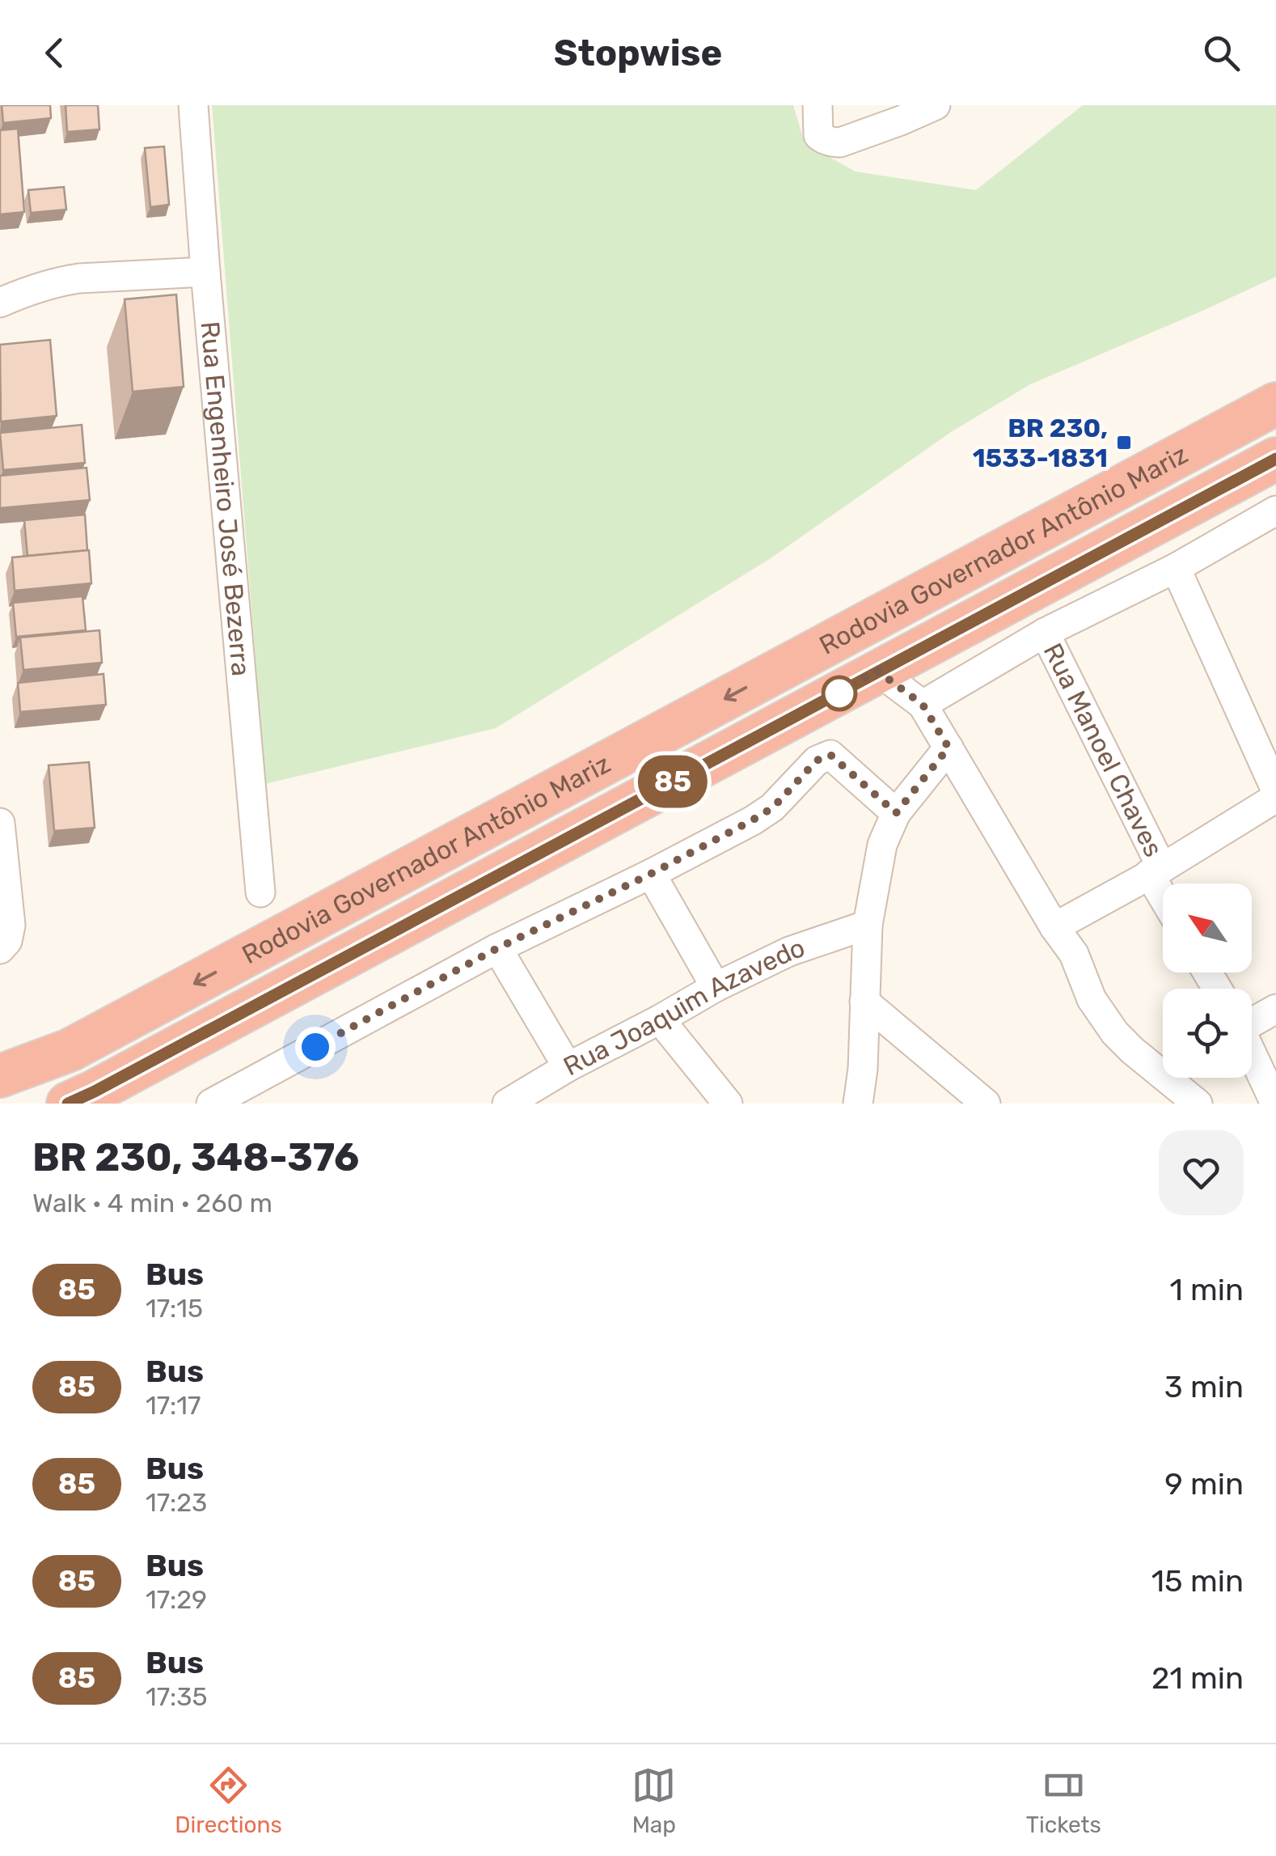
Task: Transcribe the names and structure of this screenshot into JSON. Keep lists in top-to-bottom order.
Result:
{
  "streets": {
    "highway": ["Rodovia Governador Antônio Mariz"],
    "street": ["Rua Engenheiro José Bezerra", "Rua Manoel Chaves", "Rua Joaquim Azavedo"]
  },
  "places": {
    "transit": ["BR 230, 1533-1831"]
  },
  "lines": ["bus line 85"],
  "north": "top left",
  "page": {
    "header": "Stopwise",
    "on_map": "85",
    "heading": ["BR 230, 348-376", "Walk · 4 min · 260 m"],
    "list": [
      {
        "mark": "85",
        "name": "Bus",
        "note": "17:15",
        "value": "1 min"
      },
      {
        "mark": "85",
        "name": "Bus",
        "note": "17:17",
        "value": "3 min"
      },
      {
        "mark": "85",
        "name": "Bus",
        "note": "17:23",
        "value": "9 min"
      },
      {
        "mark": "85",
        "name": "Bus",
        "note": "17:29",
        "value": "15 min"
      },
      {
        "mark": "85",
        "name": "Bus",
        "note": "17:35",
        "value": "21 min"
      }
    ],
    "tabs": ["Directions", "Map", "Tickets"]
  }
}
